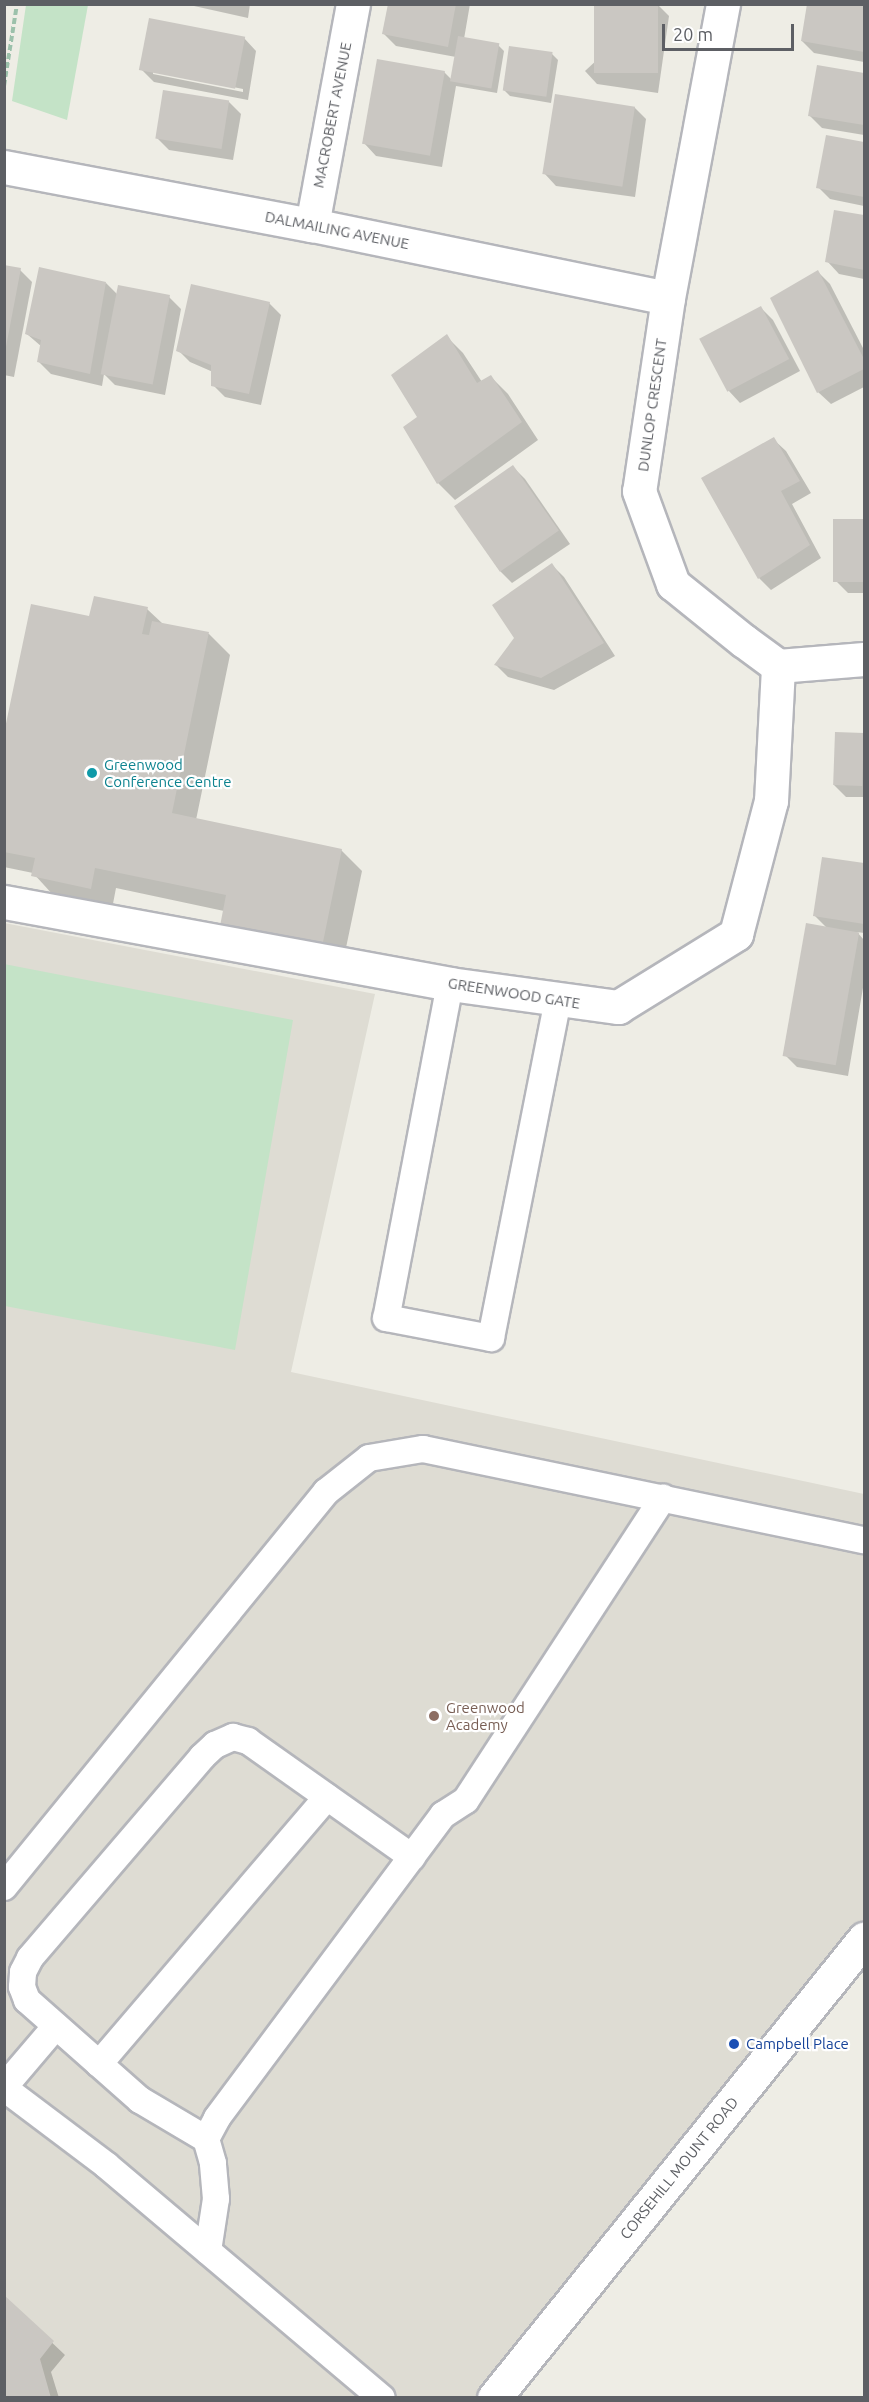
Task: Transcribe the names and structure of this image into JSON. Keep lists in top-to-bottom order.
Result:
{
  "streets": {
    "street": [
      "MACROBERT AVENUE",
      "DALMAILING AVENUE",
      "DUNLOP CRESCENT",
      "GREENWOOD GATE",
      "CORSEHILL MOUNT ROAD"
    ]
  },
  "crossings": [
    ["MACROBERT AVENUE", "DALMAILING AVENUE"],
    ["DALMAILING AVENUE", "DUNLOP CRESCENT"],
    ["DUNLOP CRESCENT", "GREENWOOD GATE"]
  ],
  "places": ["Greenwood Conference Centre", "Greenwood Academy", "Campbell Place"],
  "scale_bar": "20 m"
}
